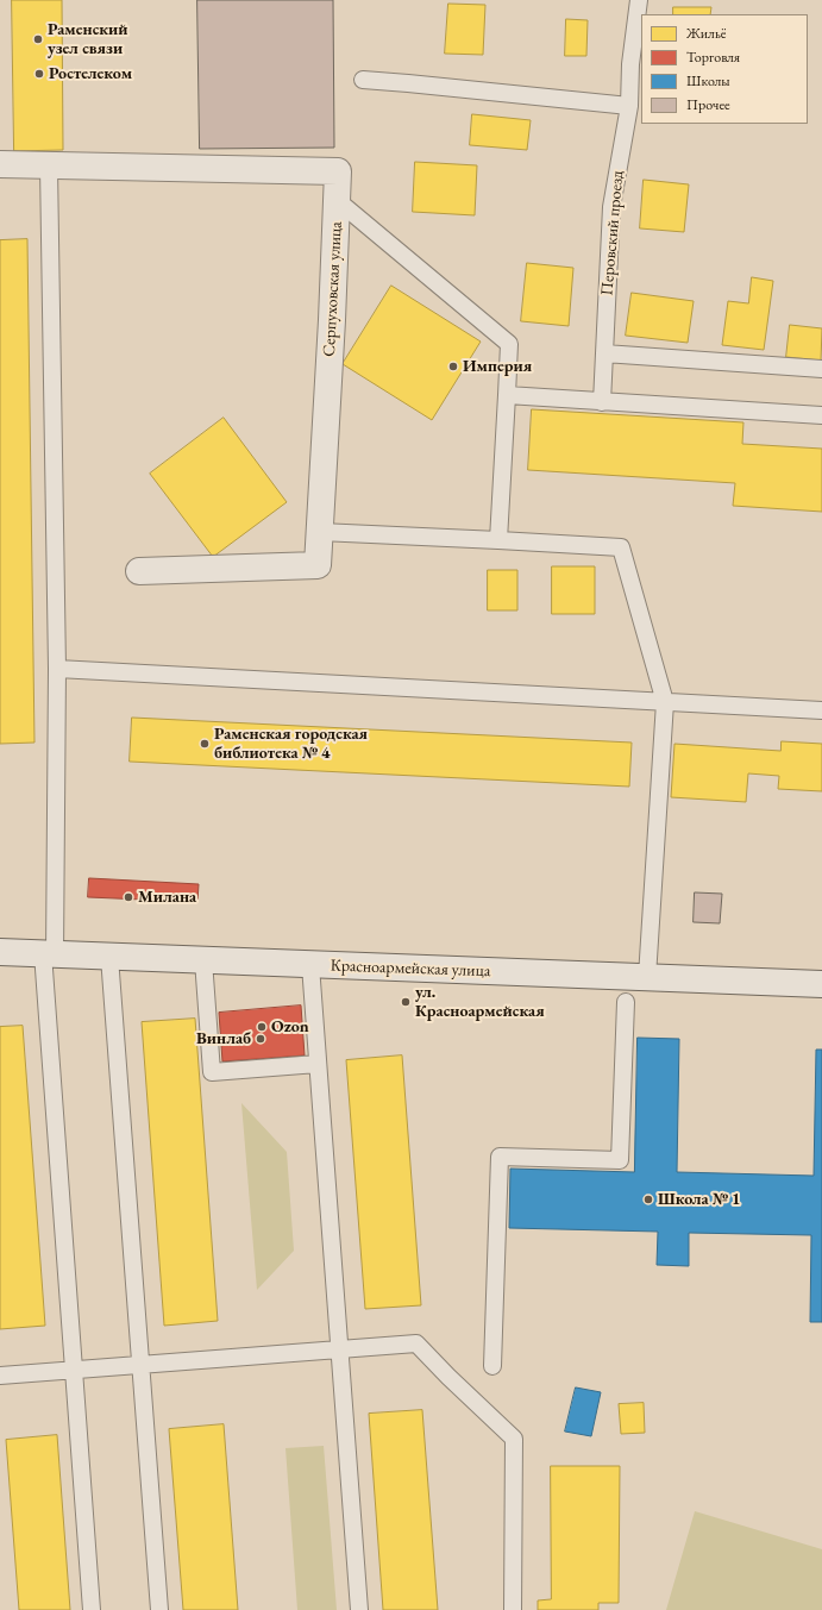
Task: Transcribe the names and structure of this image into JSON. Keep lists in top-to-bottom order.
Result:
{
  "streets": {
    "street": ["Серпуховская улица", "Красноармейская улица"],
    "lane": ["Перовский проезд"]
  },
  "places": [
    "Раменский узел связи",
    "Ростелеком",
    "Империя",
    "Раменская городская библиотека № 4",
    "Милана",
    "ул. Красноармейская",
    "Ozon",
    "Винлаб",
    "Школа № 1"
  ],
  "legend": [
    "Жильё",
    "Торговля",
    "Школы",
    "Прочее"
  ]
}
